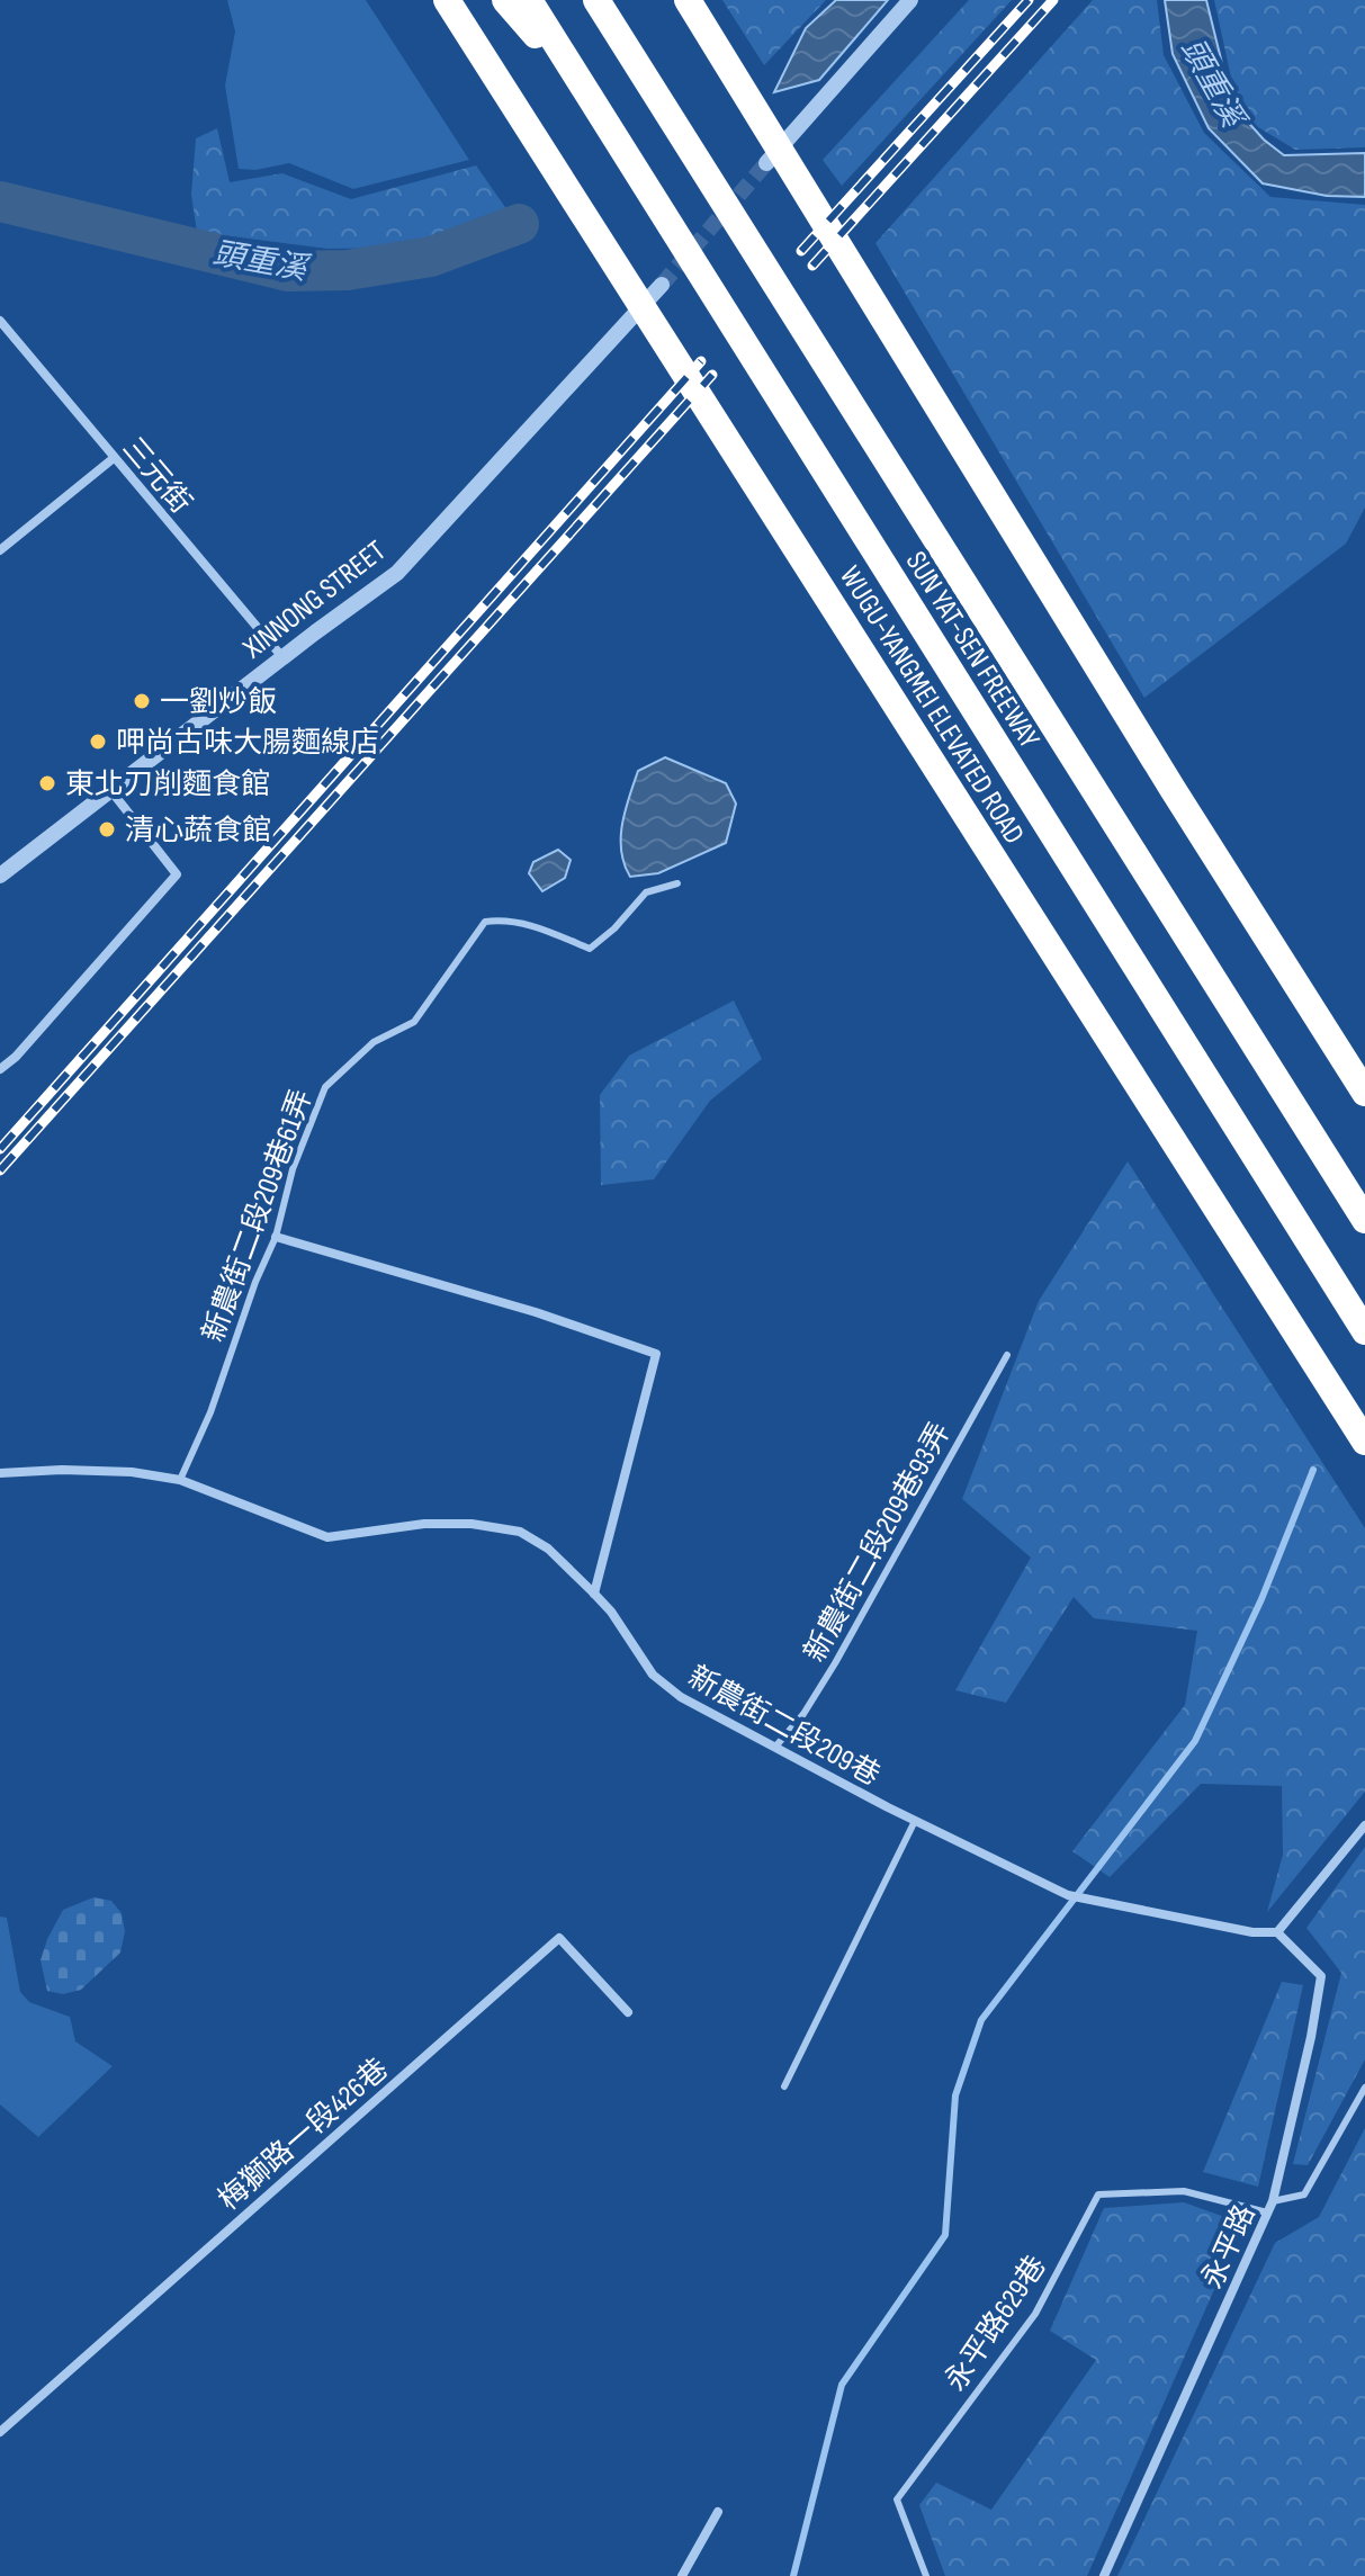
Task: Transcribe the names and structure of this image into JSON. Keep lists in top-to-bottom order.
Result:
{
  "streets": {
    "highway": ["SUN YAT-SEN FREEWAY", "WUGU-YANGMEI ELEVATED ROAD"],
    "street": [
      "三元街",
      "XINNONG STREET",
      "新農街二段209巷",
      "梅獅路一段426巷",
      "永平路"
    ],
    "lane": ["新農街二段209巷61弄", "新農街二段209巷93弄", "永平路629巷"]
  },
  "crossings": [
    ["三元街", "XINNONG STREET"],
    ["新農街二段209巷61弄", "新農街二段209巷"],
    ["新農街二段209巷93弄", "新農街二段209巷"],
    ["新農街二段209巷", "永平路"],
    ["永平路", "永平路629巷"]
  ],
  "water": ["頭重溪"],
  "places": [
    "一劉炒飯",
    "呷尚古味大腸麵線店",
    "東北刀削麵食館",
    "清心蔬食館"
  ]
}
